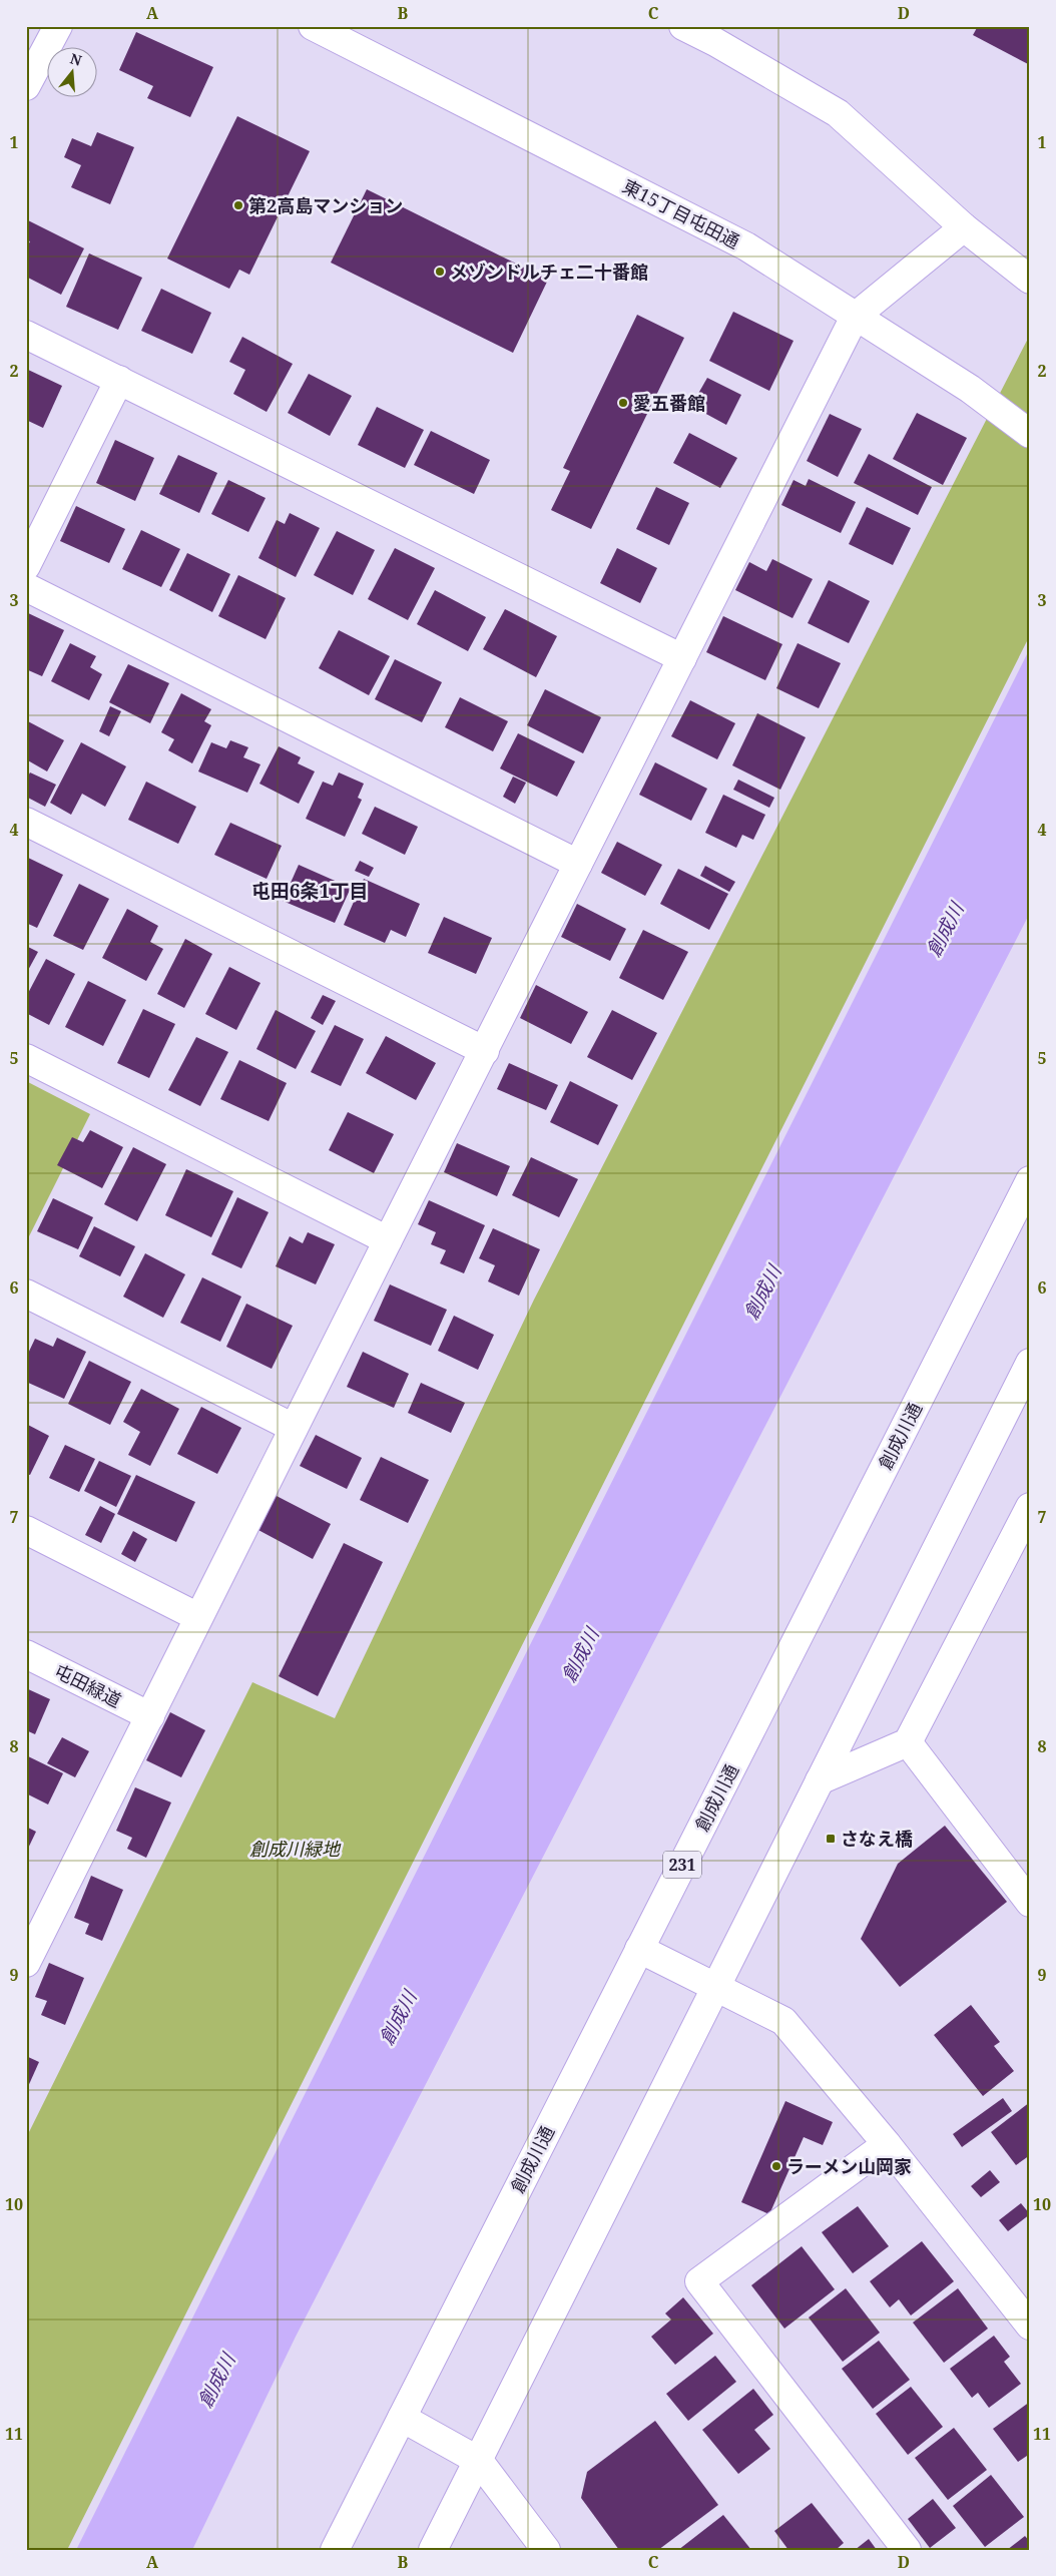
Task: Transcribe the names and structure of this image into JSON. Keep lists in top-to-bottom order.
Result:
{
  "streets": {
    "main road": [
      "東15丁目屯田通",
      "創成川通",
      "屯田緑道",
      "231"
    ]
  },
  "districts": ["屯田6条1丁目"],
  "water": ["創成川"],
  "parks": ["創成川緑地"],
  "places": {
    "other": [
      "第2高島マンション",
      "メゾンドルチェ二十番館",
      "愛五番館",
      "ラーメン山岡家"
    ],
    "transit": ["さなえ橋"]
  },
  "north": "top",
  "grid": {
    "columns": [
      "A",
      "B",
      "C",
      "D"
    ],
    "rows": [
      "1",
      "2",
      "3",
      "4",
      "5",
      "6",
      "7",
      "8",
      "9",
      "10",
      "11"
    ]
  }
}
